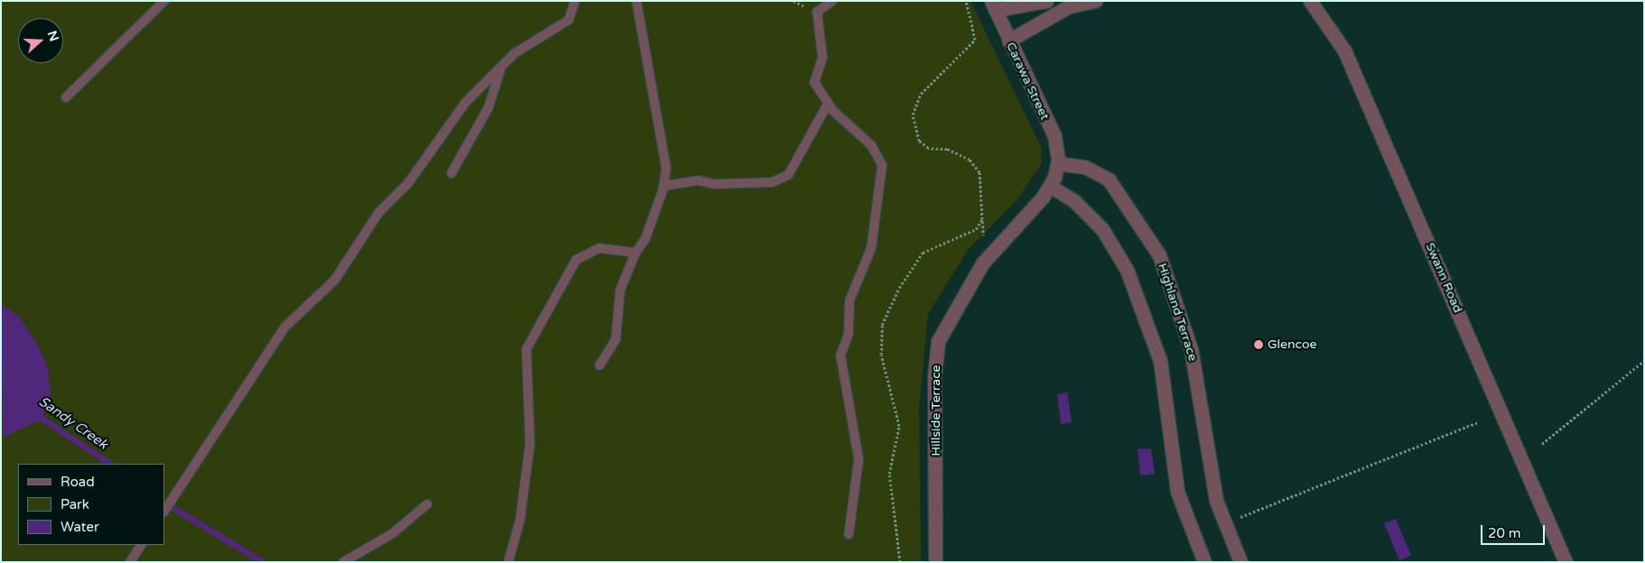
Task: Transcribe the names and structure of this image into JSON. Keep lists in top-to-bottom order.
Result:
{
  "streets": {
    "street": [
      "Carawa Street",
      "Swann Road",
      "Highland Terrace",
      "Hillside Terrace"
    ]
  },
  "crossings": [
    ["Carawa Street", "Highland Terrace"],
    ["Carawa Street", "Hillside Terrace"],
    ["Highland Terrace", "Hillside Terrace"]
  ],
  "water": ["Sandy Creek"],
  "places": ["Glencoe"],
  "legend": ["Road", "Park", "Water"],
  "scale_bar": "20 m",
  "north": "right"
}
